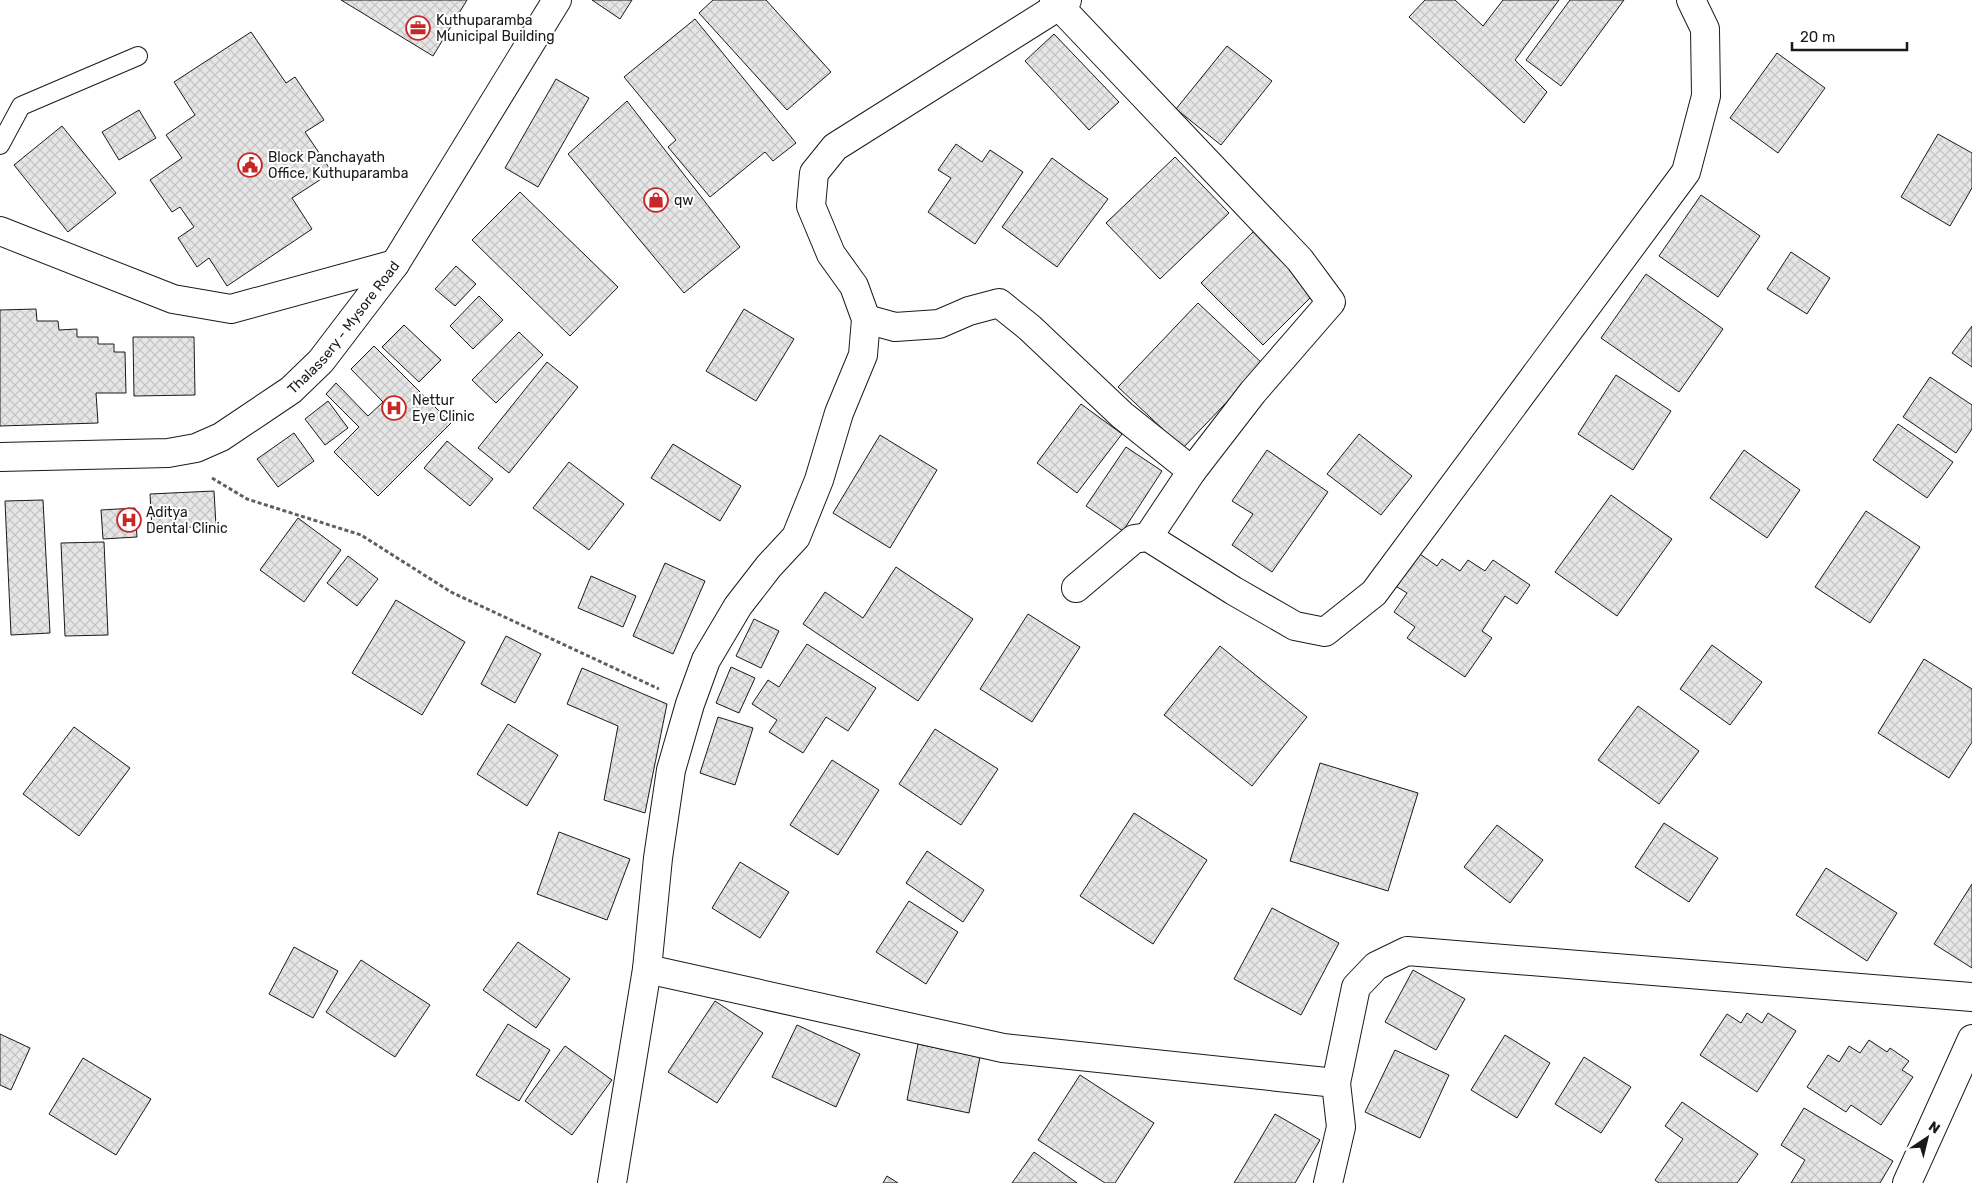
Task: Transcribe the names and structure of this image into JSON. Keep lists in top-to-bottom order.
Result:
{
  "streets": {
    "street": ["Thalassery - Mysore Road"]
  },
  "places": {
    "office": ["Kuthuparamba Municipal Building"],
    "public building": ["Block Panchayath Office, Kuthuparamba"],
    "shop": ["qw"],
    "hospital": ["Nettur Eye Clinic", "Aditya Dental Clinic"]
  },
  "scale_bar": "20 m",
  "north": "top right"
}
